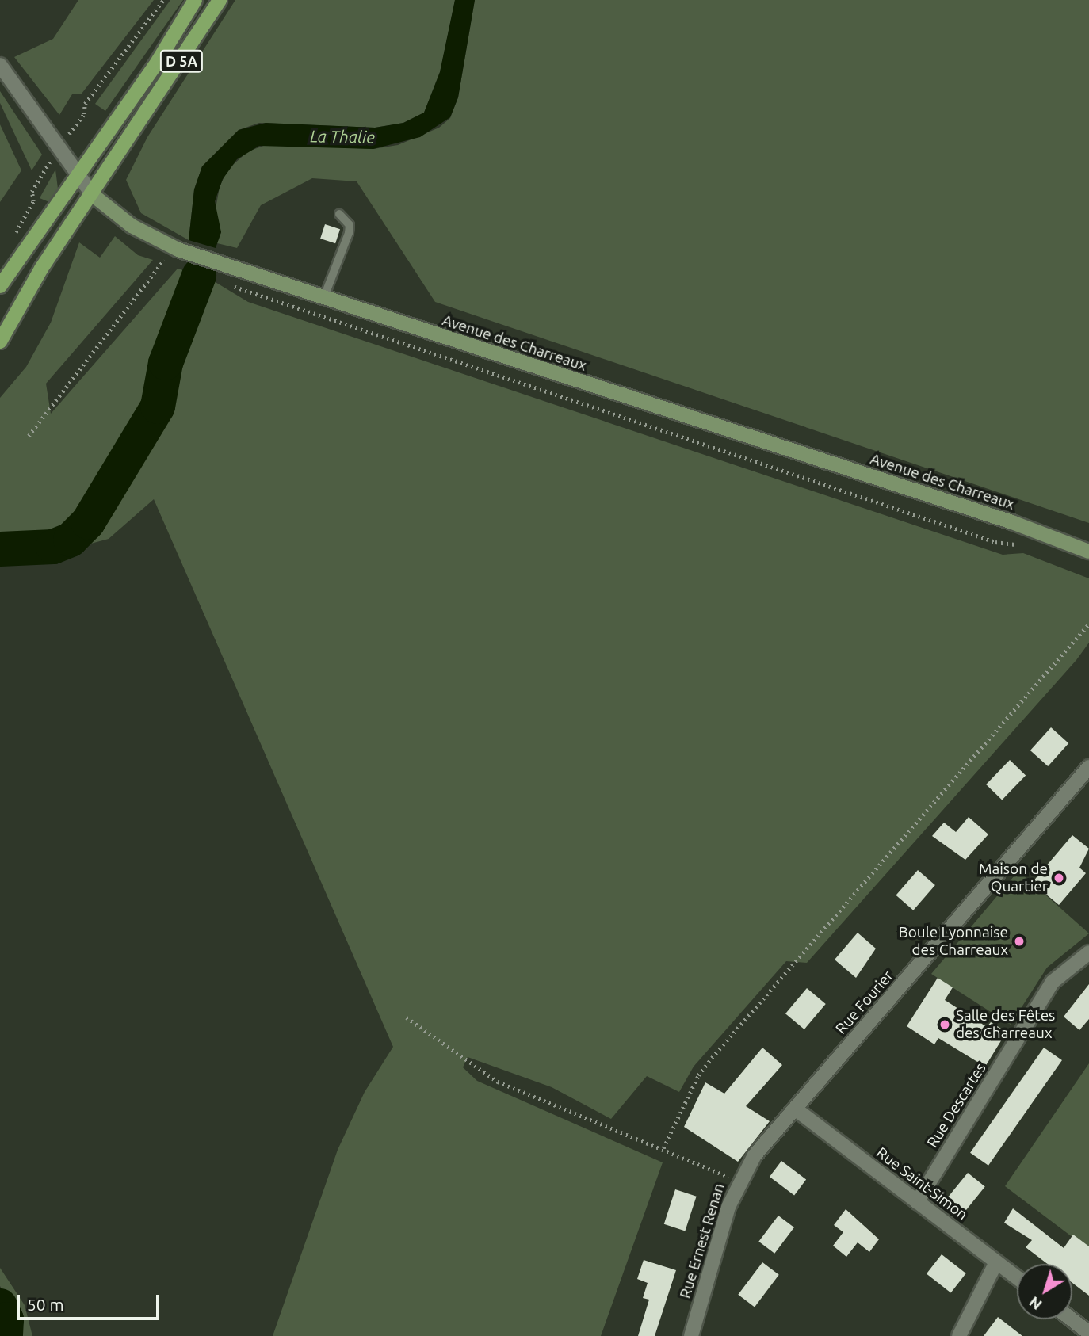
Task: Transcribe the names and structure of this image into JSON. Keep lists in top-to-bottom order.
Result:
{
  "streets": {
    "main road": ["D 5A", "Avenue des Charreaux"],
    "street": [
      "Rue Fourier",
      "Rue Descartes",
      "Rue Saint-Simon",
      "Rue Ernest Renan"
    ]
  },
  "crossings": [
    ["D 5A", "Avenue des Charreaux"],
    ["Rue Fourier", "Rue Saint-Simon"],
    ["Rue Fourier", "Rue Ernest Renan"],
    ["Rue Descartes", "Rue Saint-Simon"],
    ["Rue Saint-Simon", "Rue Ernest Renan"]
  ],
  "water": ["La Thalie"],
  "places": ["Maison de Quartier", "Boule Lyonnaise des Charreaux", "Salle des Fêtes des Charreaux"],
  "scale_bar": "50 m",
  "north": "bottom left"
}
